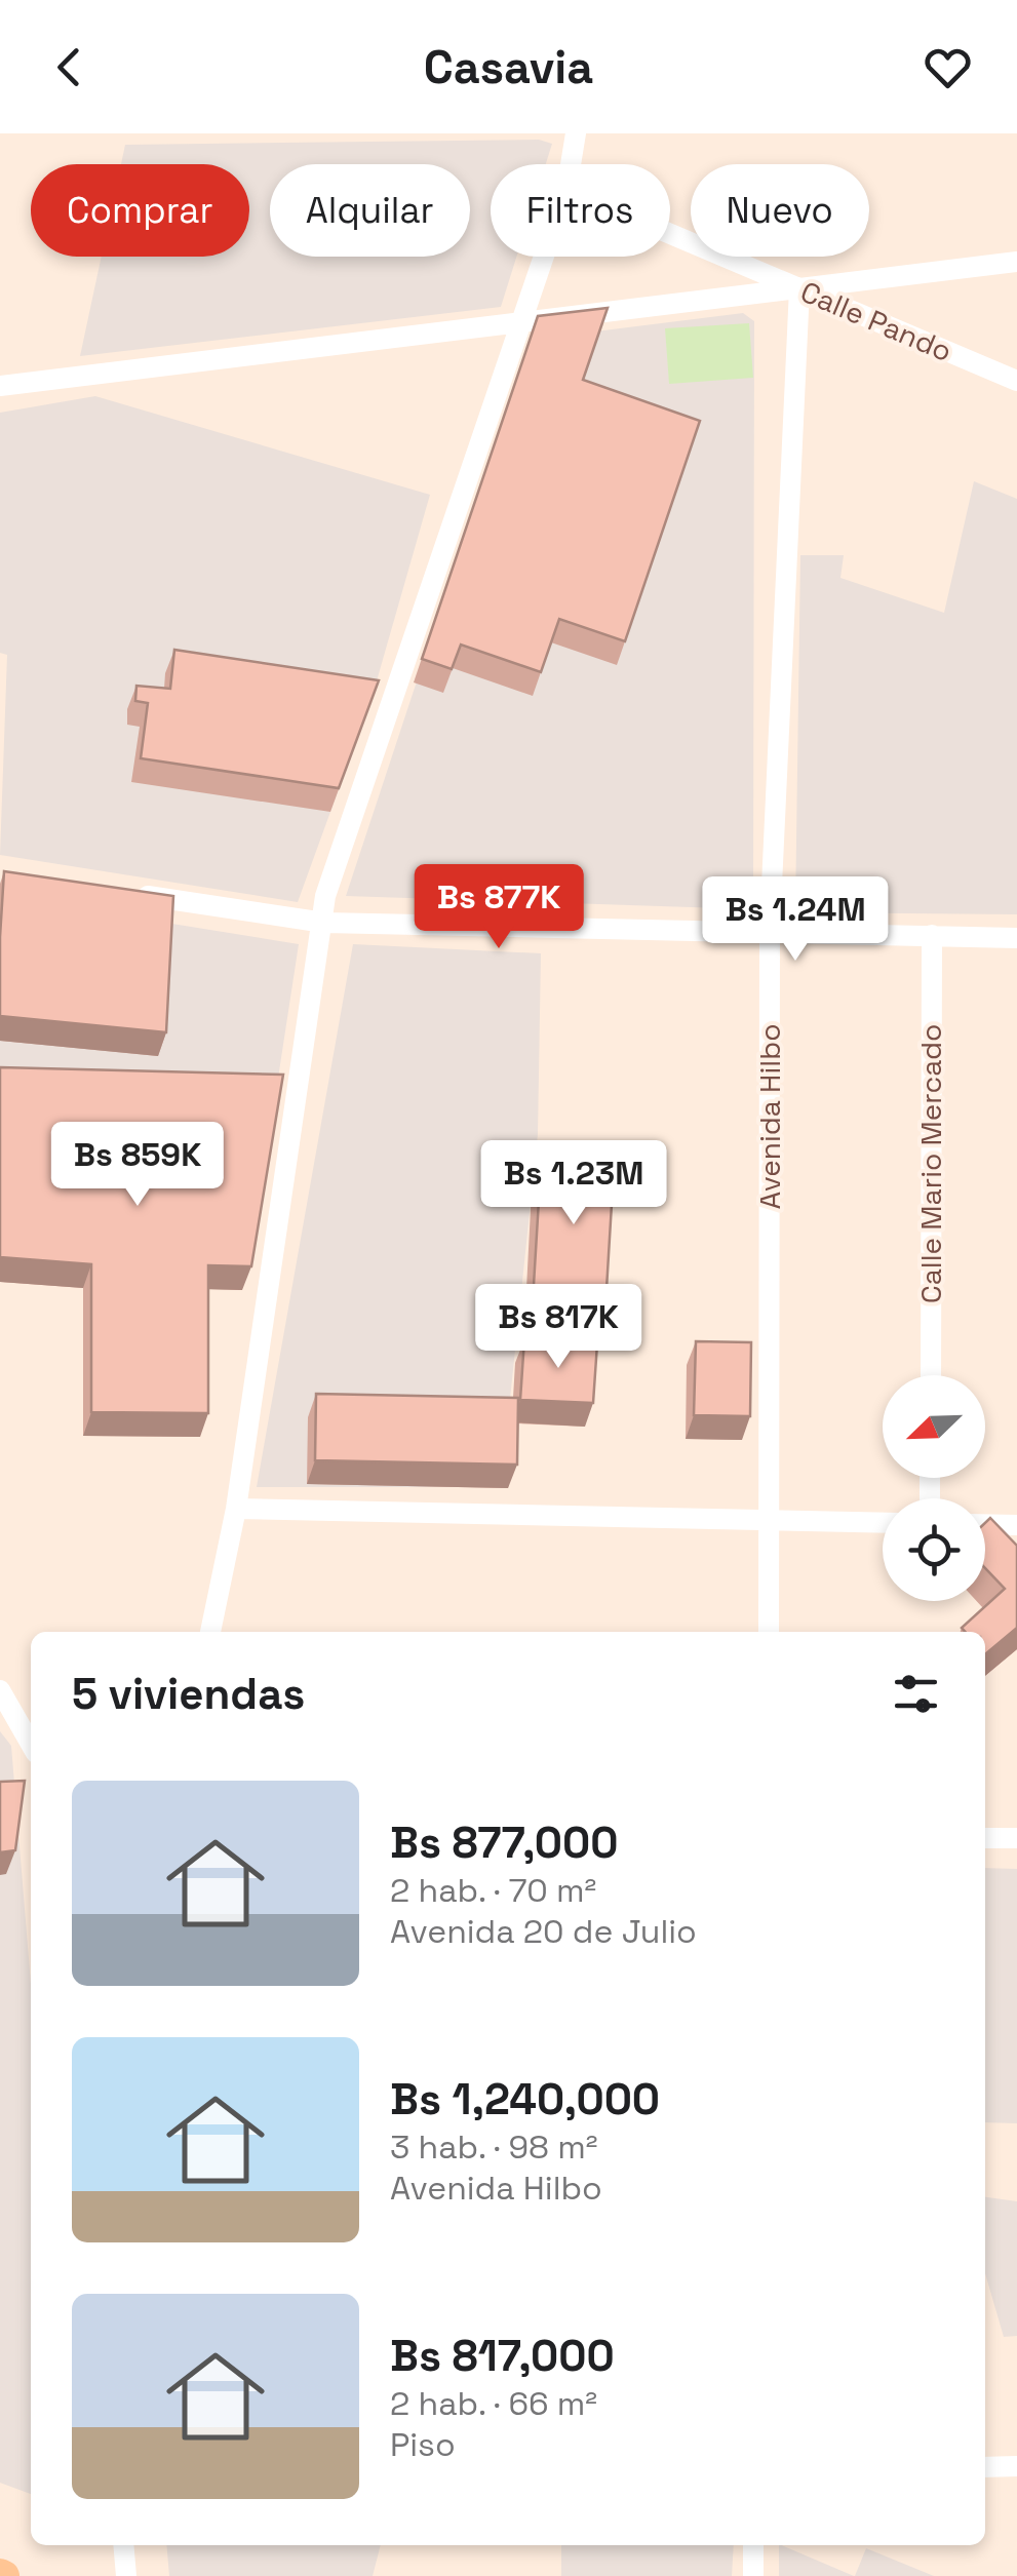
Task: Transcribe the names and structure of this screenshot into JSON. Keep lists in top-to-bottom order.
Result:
{
  "streets": {
    "street": ["Calle Pando", "Avenida Hilbo", "Calle Mario Mercado"]
  },
  "crossings": [
    ["Calle Pando", "Avenida Hilbo"]
  ],
  "north": "bottom left",
  "page": {
    "header": "Casavia",
    "chip": [
      "Comprar",
      "Alquilar",
      "Filtros",
      "Nuevo"
    ],
    "price": [
      "Bs 877K",
      "Bs 1.24M",
      "Bs 859K",
      "Bs 1.23M",
      "Bs 817K"
    ],
    "heading": "5 viviendas",
    "list": [
      {
        "name": "Bs 877,000",
        "note": "2 hab. · 70 m² · Avenida 20 de Julio"
      },
      {
        "name": "Bs 1,240,000",
        "note": "3 hab. · 98 m² · Avenida Hilbo"
      },
      {
        "name": "Bs 817,000",
        "note": "2 hab. · 66 m² · Piso"
      }
    ]
  }
}
